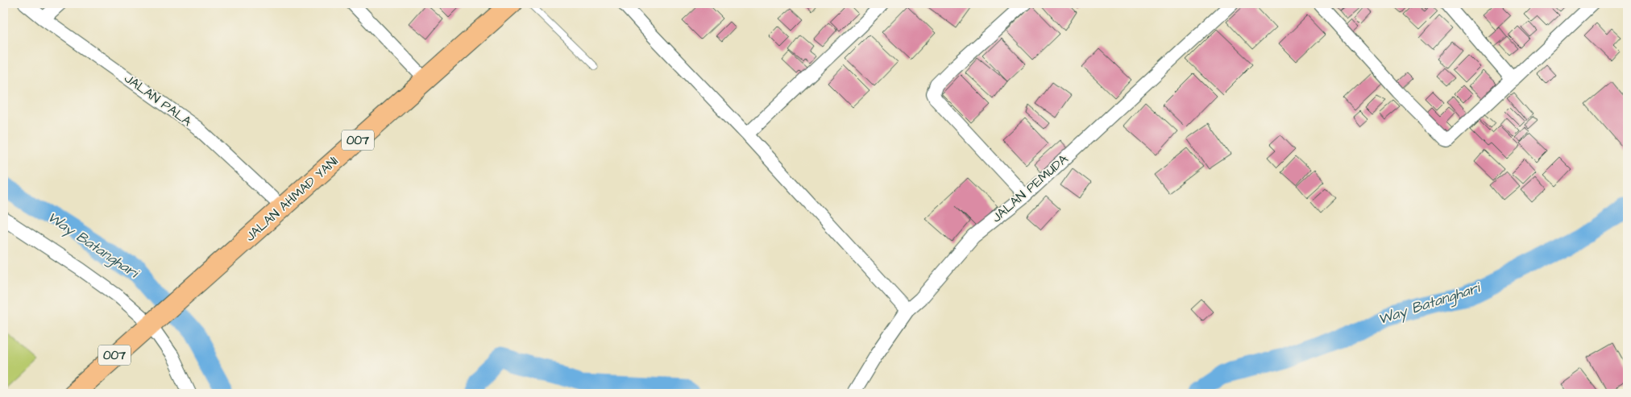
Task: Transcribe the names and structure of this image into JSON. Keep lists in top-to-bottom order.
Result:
{
  "streets": {
    "main road": ["007", "JALAN AHMAD YANI"],
    "street": ["JALAN PALA", "JALAN PEMUDA"]
  },
  "crossings": [
    ["JALAN PALA", "JALAN AHMAD YANI"]
  ],
  "water": ["Way Batanghari"]
}
